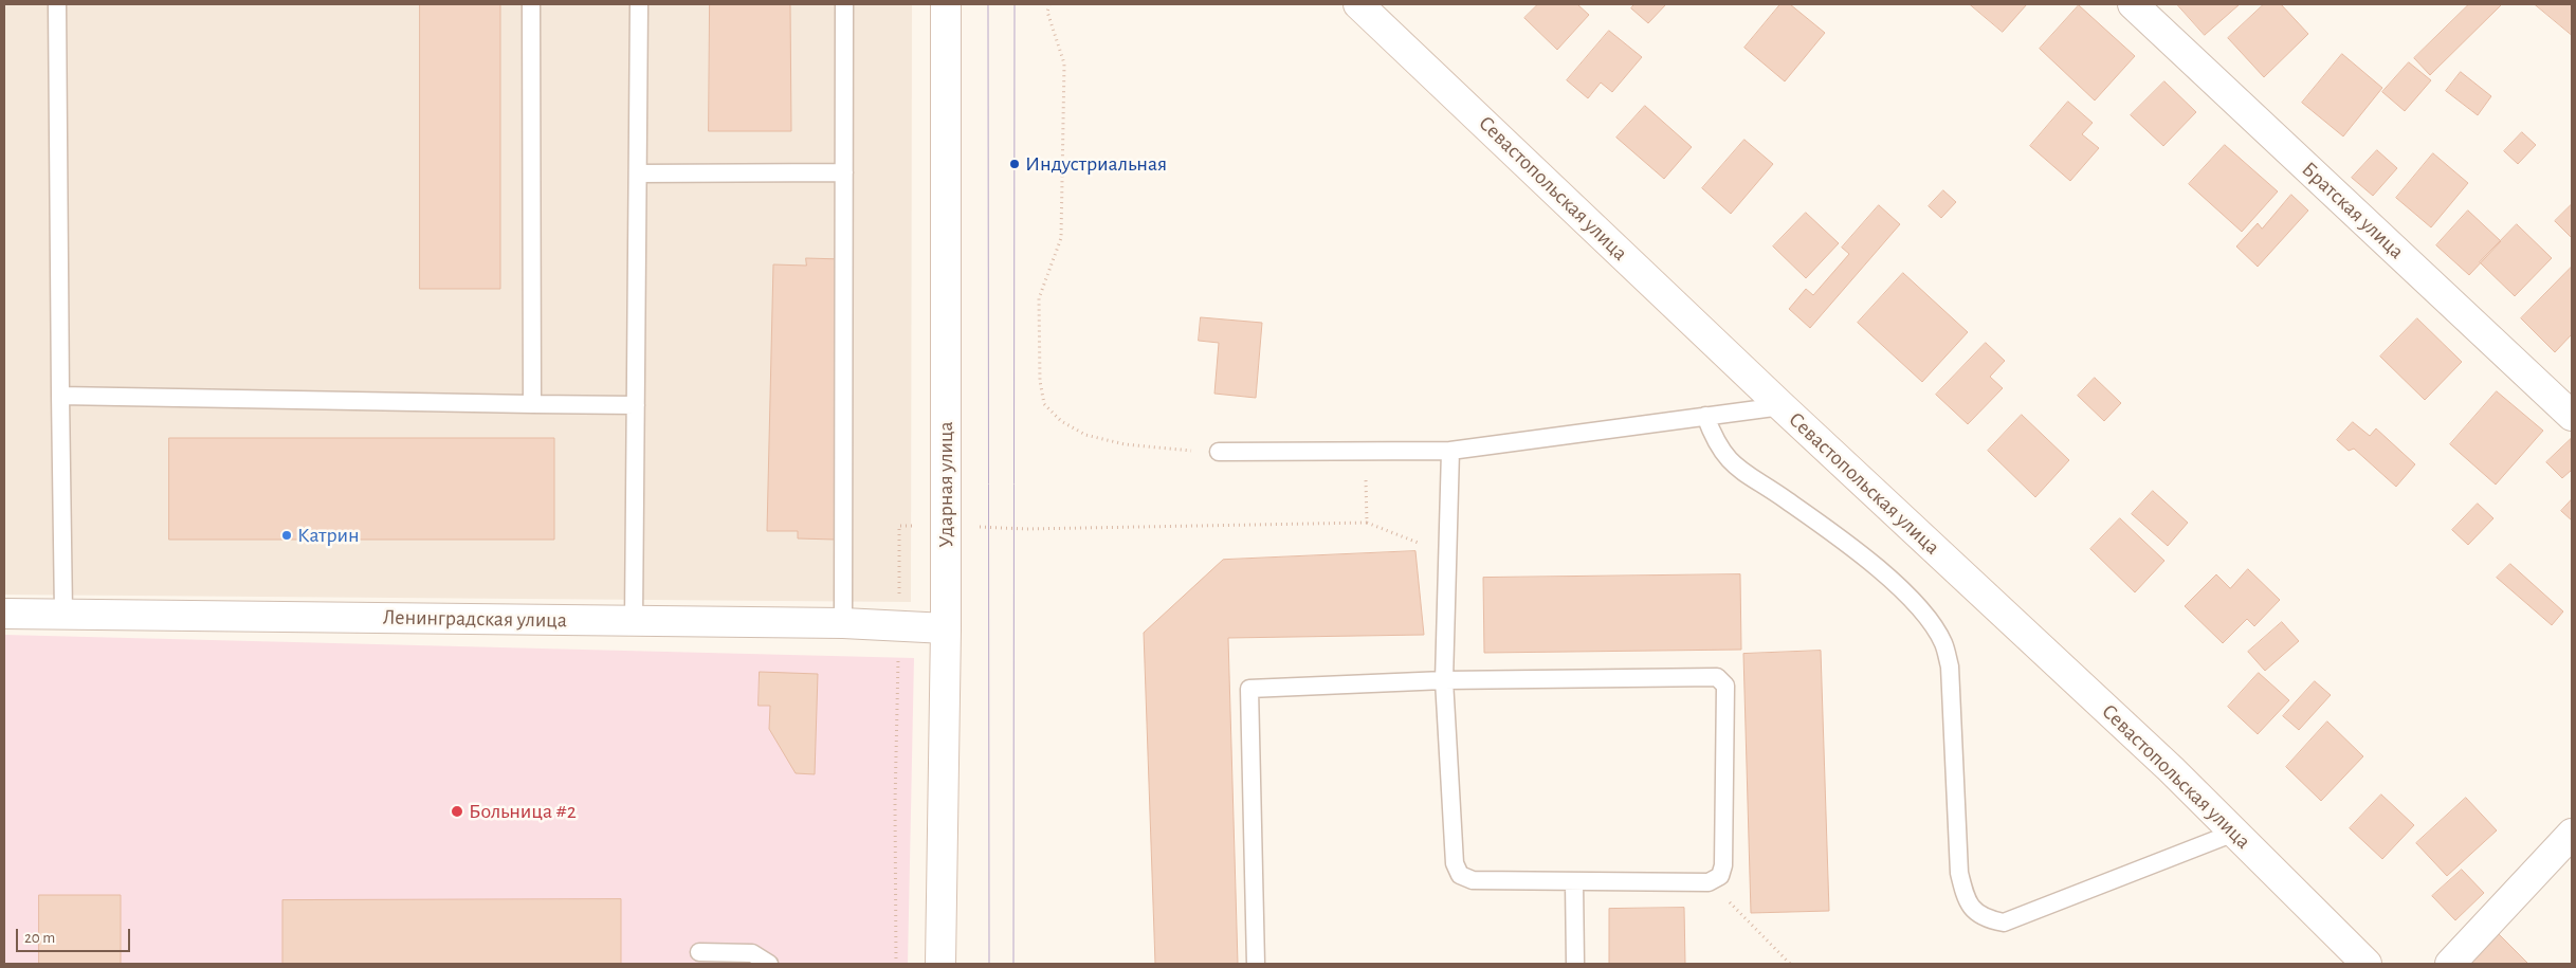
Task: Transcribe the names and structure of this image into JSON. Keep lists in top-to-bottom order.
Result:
{
  "streets": {
    "street": [
      "Севастопольская улица",
      "Братская улица",
      "Ударная улица",
      "Ленинградская улица"
    ]
  },
  "crossings": [
    ["Ударная улица", "Ленинградская улица"]
  ],
  "places": ["Индустриальная", "Катрин", "Больница #2"],
  "scale_bar": "20 m"
}
